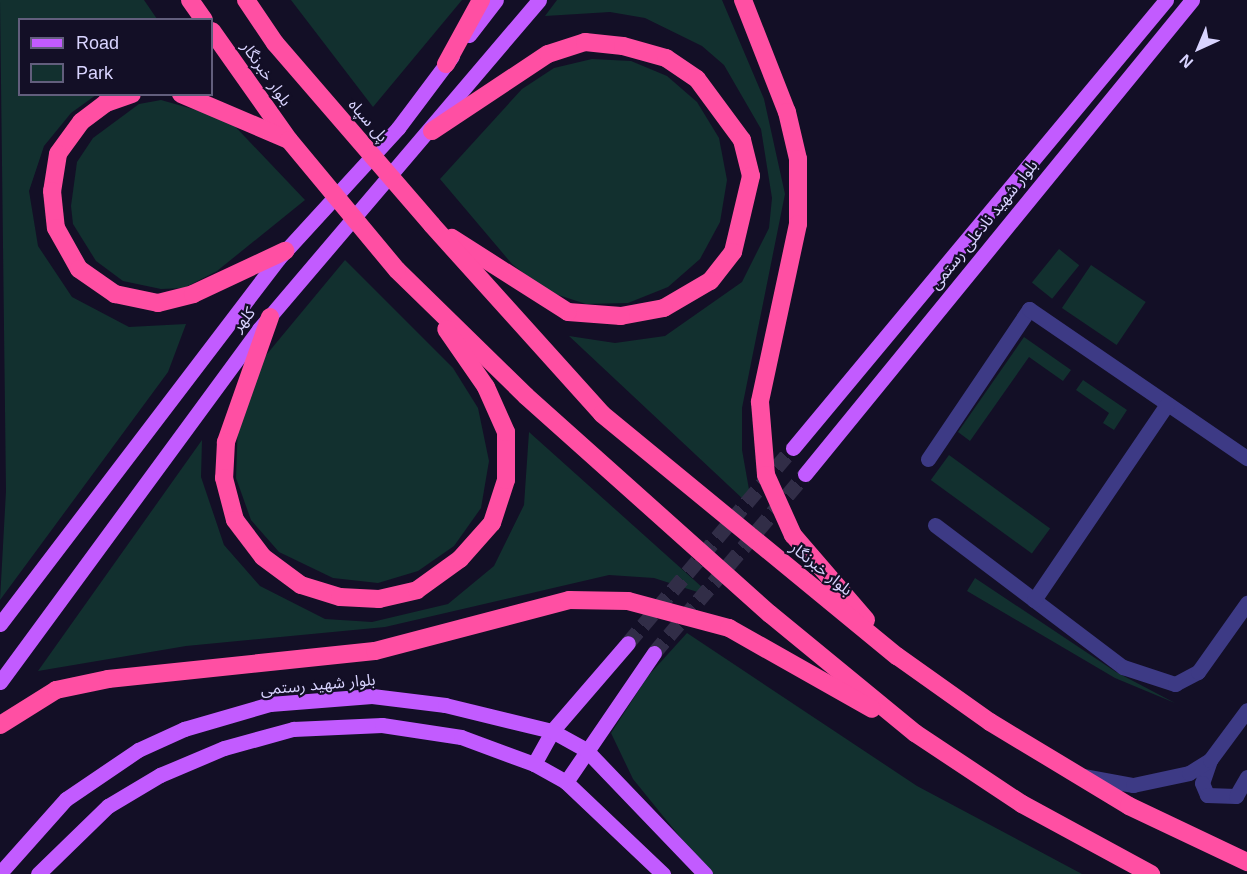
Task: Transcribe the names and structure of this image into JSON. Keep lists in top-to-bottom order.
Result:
{
  "streets": {
    "highway": ["بلوار خبرنگار", "پل سپاه"],
    "main road": ["بلوار شهید نادعلی رستمی", "کلهر", "بلوار شهید رستمی"]
  },
  "crossings": [
    ["بلوار خبرنگار", "پل سپاه"]
  ],
  "legend": ["Road", "Park"],
  "north": "bottom left"
}
